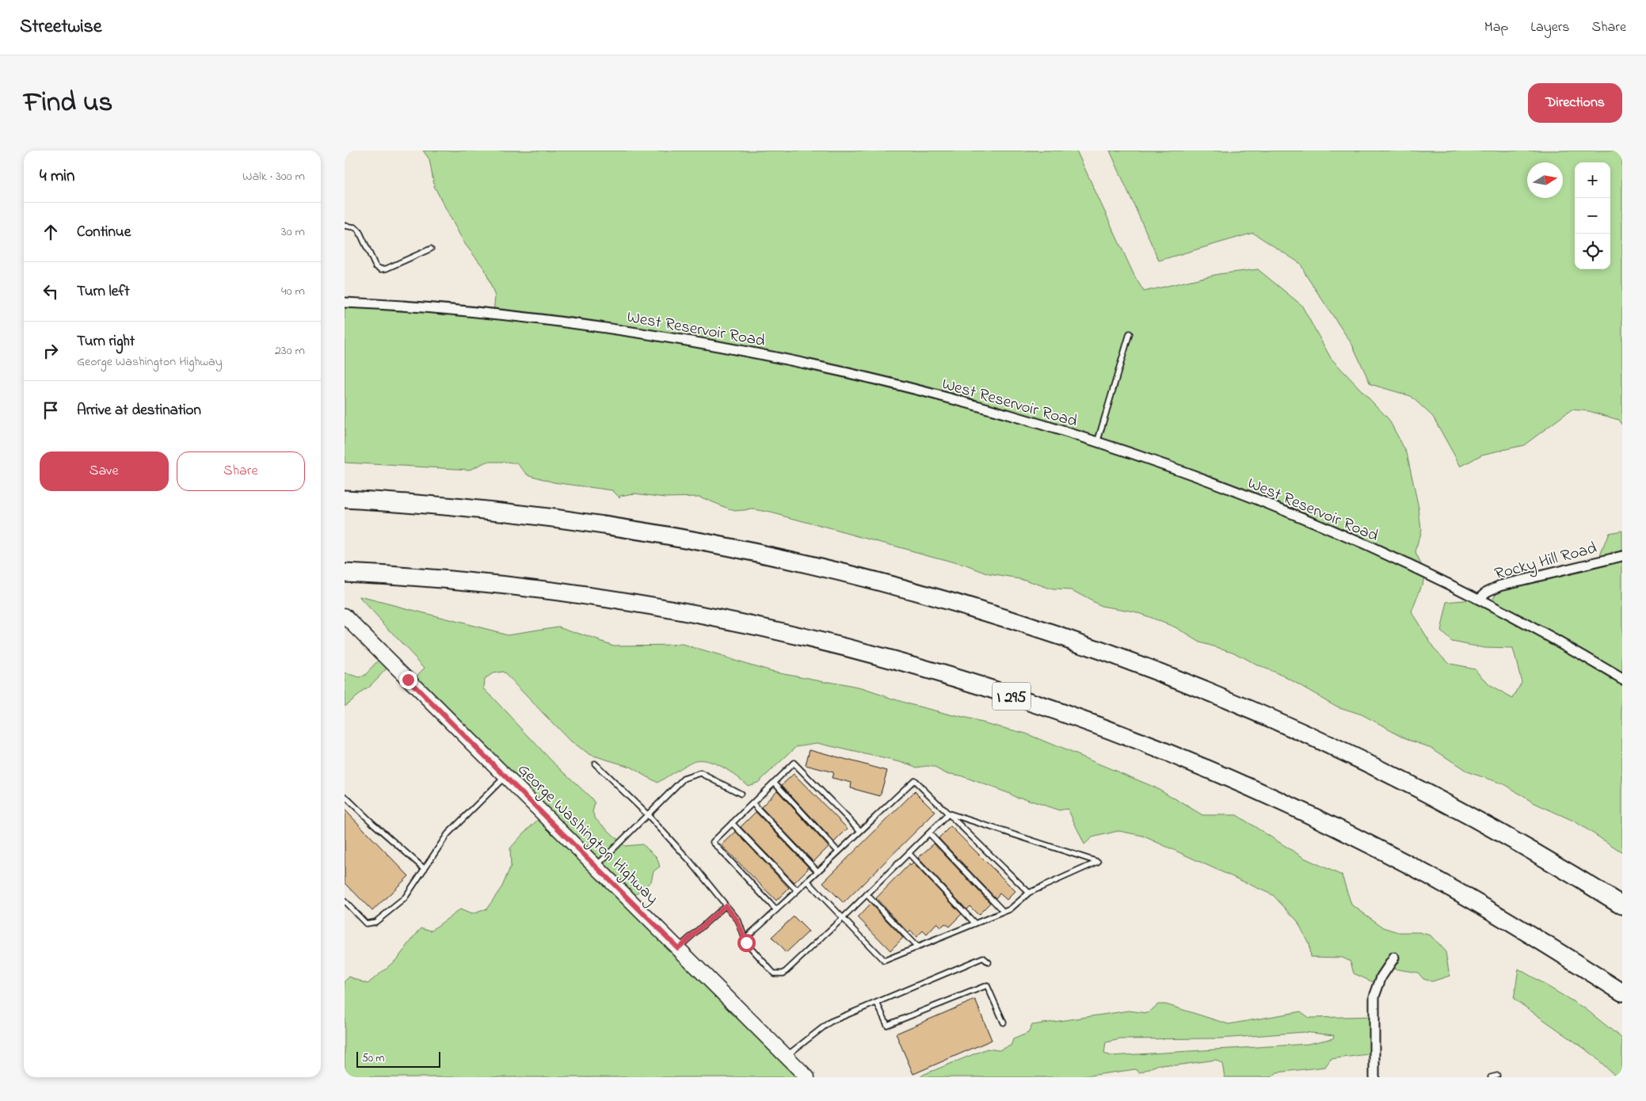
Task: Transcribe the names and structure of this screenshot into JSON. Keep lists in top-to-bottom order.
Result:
{
  "streets": {
    "highway": ["I 295"],
    "main road": ["George Washington Highway"],
    "street": ["West Reservoir Road", "Rocky Hill Road"]
  },
  "crossings": [
    ["West Reservoir Road", "Rocky Hill Road"]
  ],
  "scale_bar": "50 m",
  "north": "right",
  "page": {
    "header": "Streetwise",
    "nav": ["Map", "Layers", "Share"],
    "title": "Find us",
    "buttons": [
      "Directions",
      ["Save", "Share"]
    ],
    "heading": ["4 min", "Walk · 300 m"],
    "map_buttons": ["+", "−"],
    "list": [
      ["Continue", "30 m"],
      ["Turn left", "40 m"],
      ["Turn right", "George Washington Highway", "230 m"],
      "Arrive at destination"
    ],
    "scale": "50 m"
  }
}
